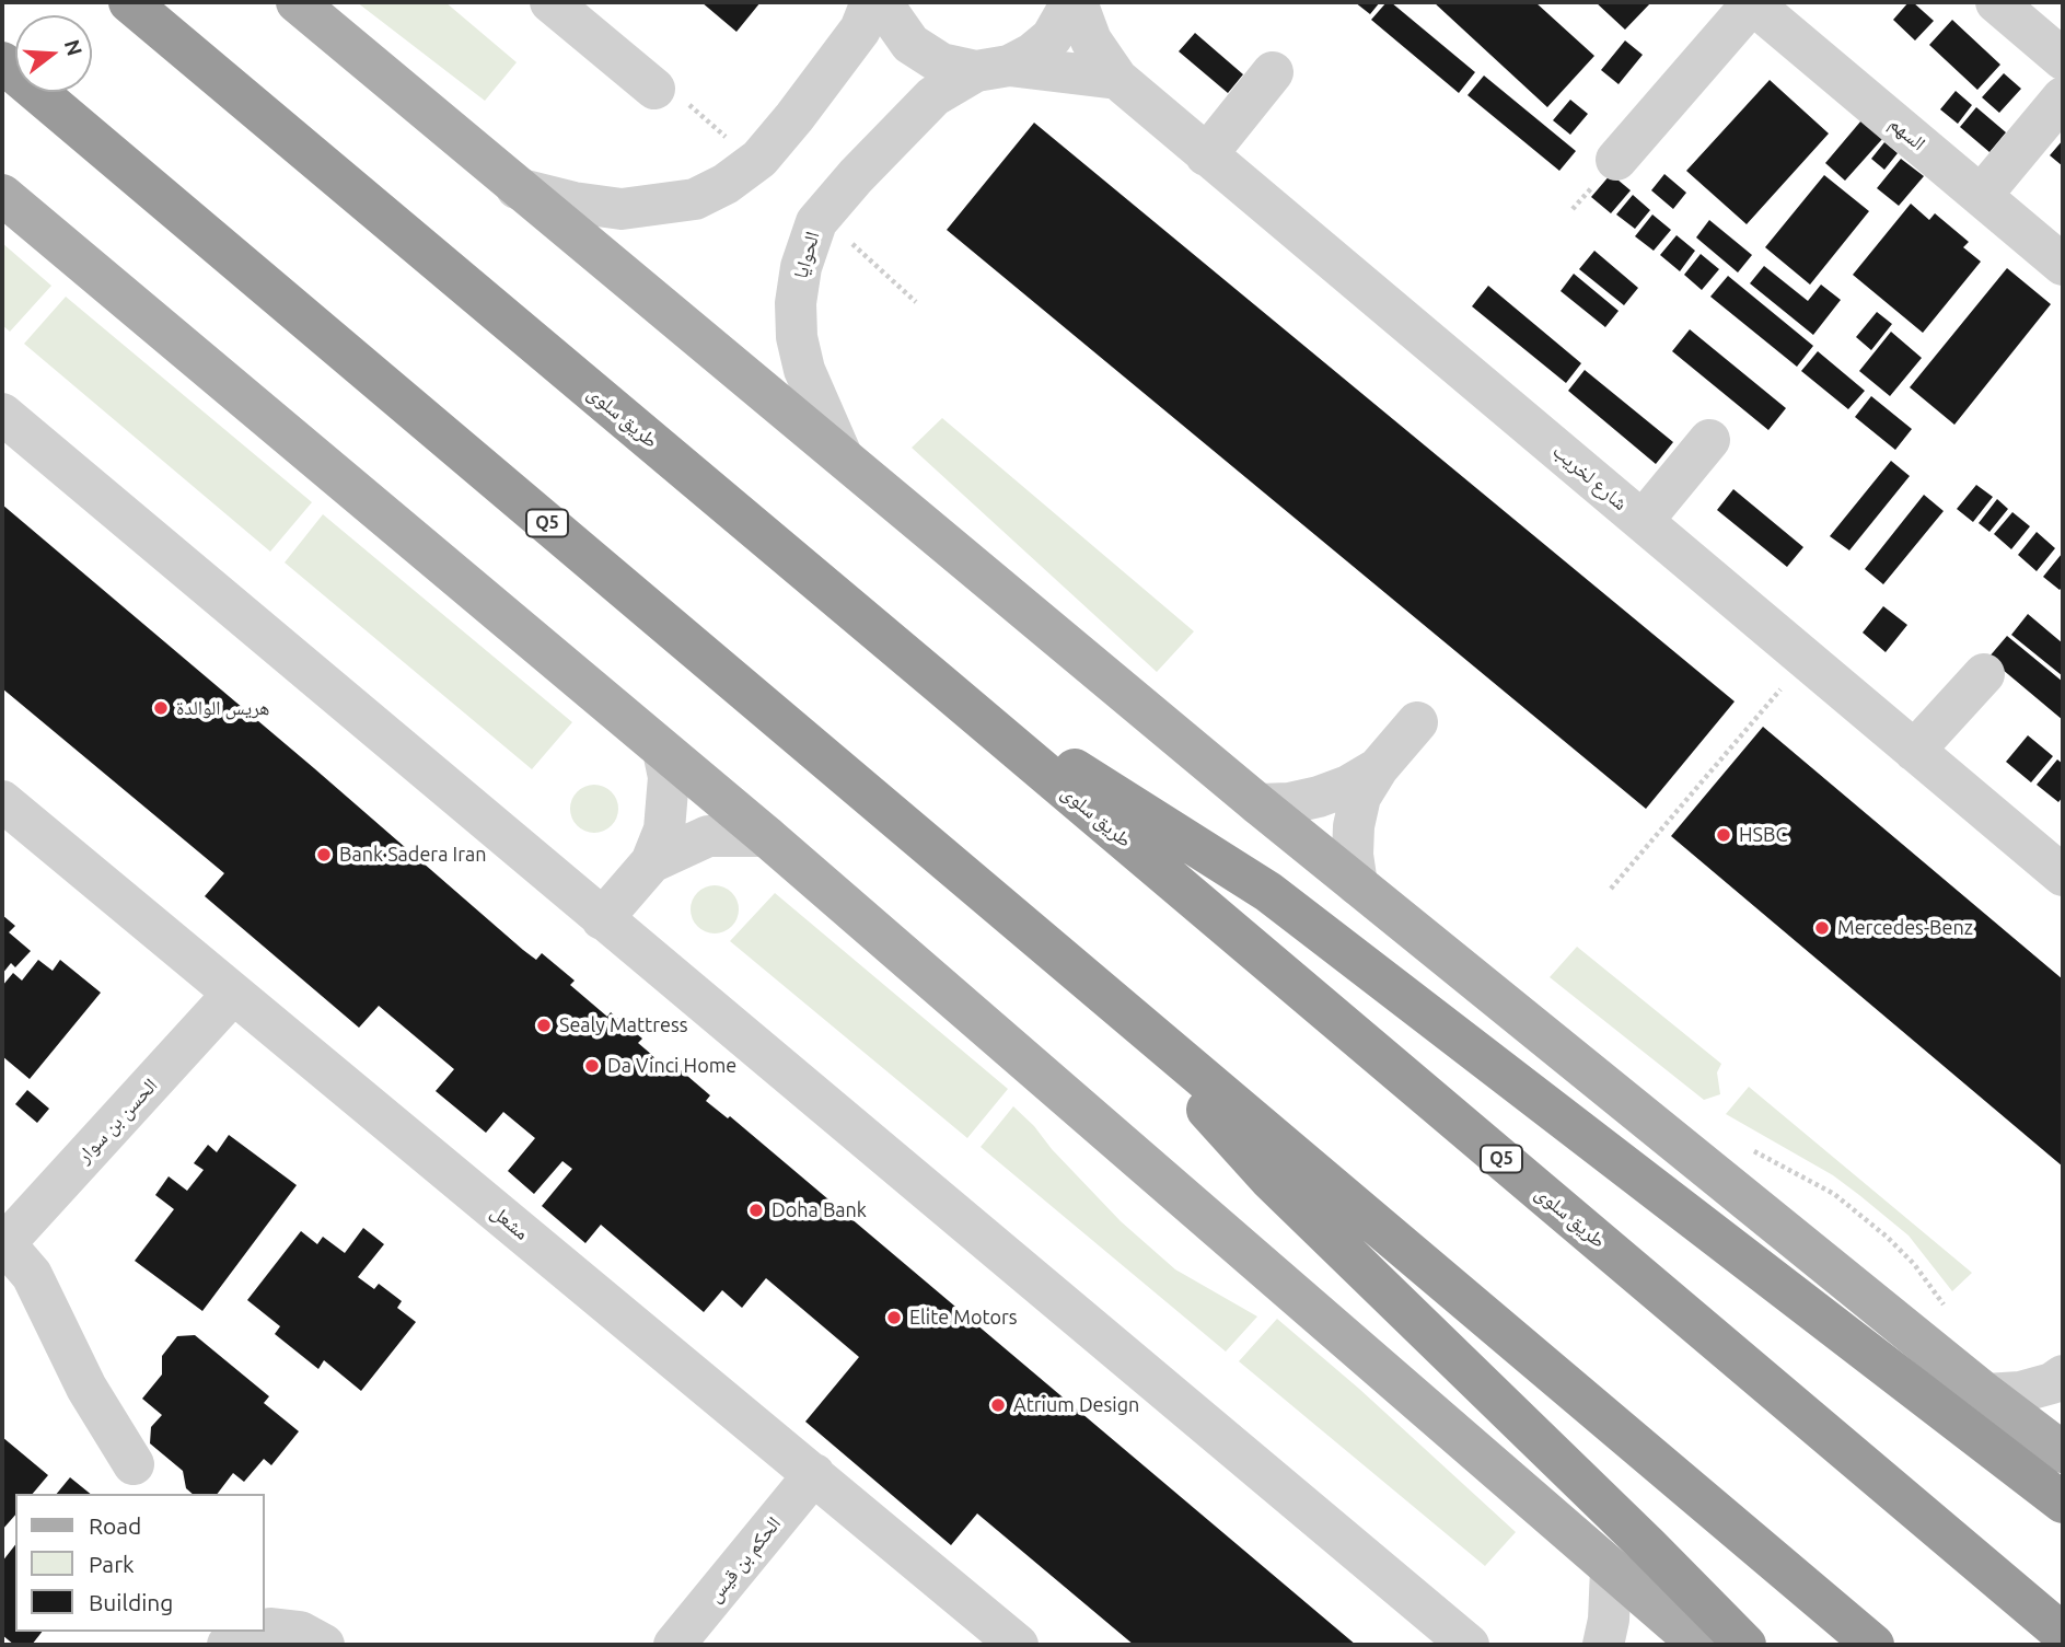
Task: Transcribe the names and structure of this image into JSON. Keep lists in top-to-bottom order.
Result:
{
  "streets": {
    "highway": ["طريق سلوى", "Q5"],
    "street": [
      "السهم",
      "الحوايا",
      "شارع لخريب",
      "الحسن بن سوار",
      "مشعل",
      "الحكم بن قيس"
    ]
  },
  "crossings": [
    ["الحسن بن سوار", "مشعل"],
    ["مشعل", "الحكم بن قيس"]
  ],
  "places": [
    "هريس الوالدة",
    "HSBC",
    "Bank Sadera Iran",
    "Mercedes-Benz",
    "Sealy Mattress",
    "Da Vinci Home",
    "Doha Bank",
    "Elite Motors",
    "Atrium Design"
  ],
  "legend": ["Road", "Park", "Building"],
  "north": "right"
}
